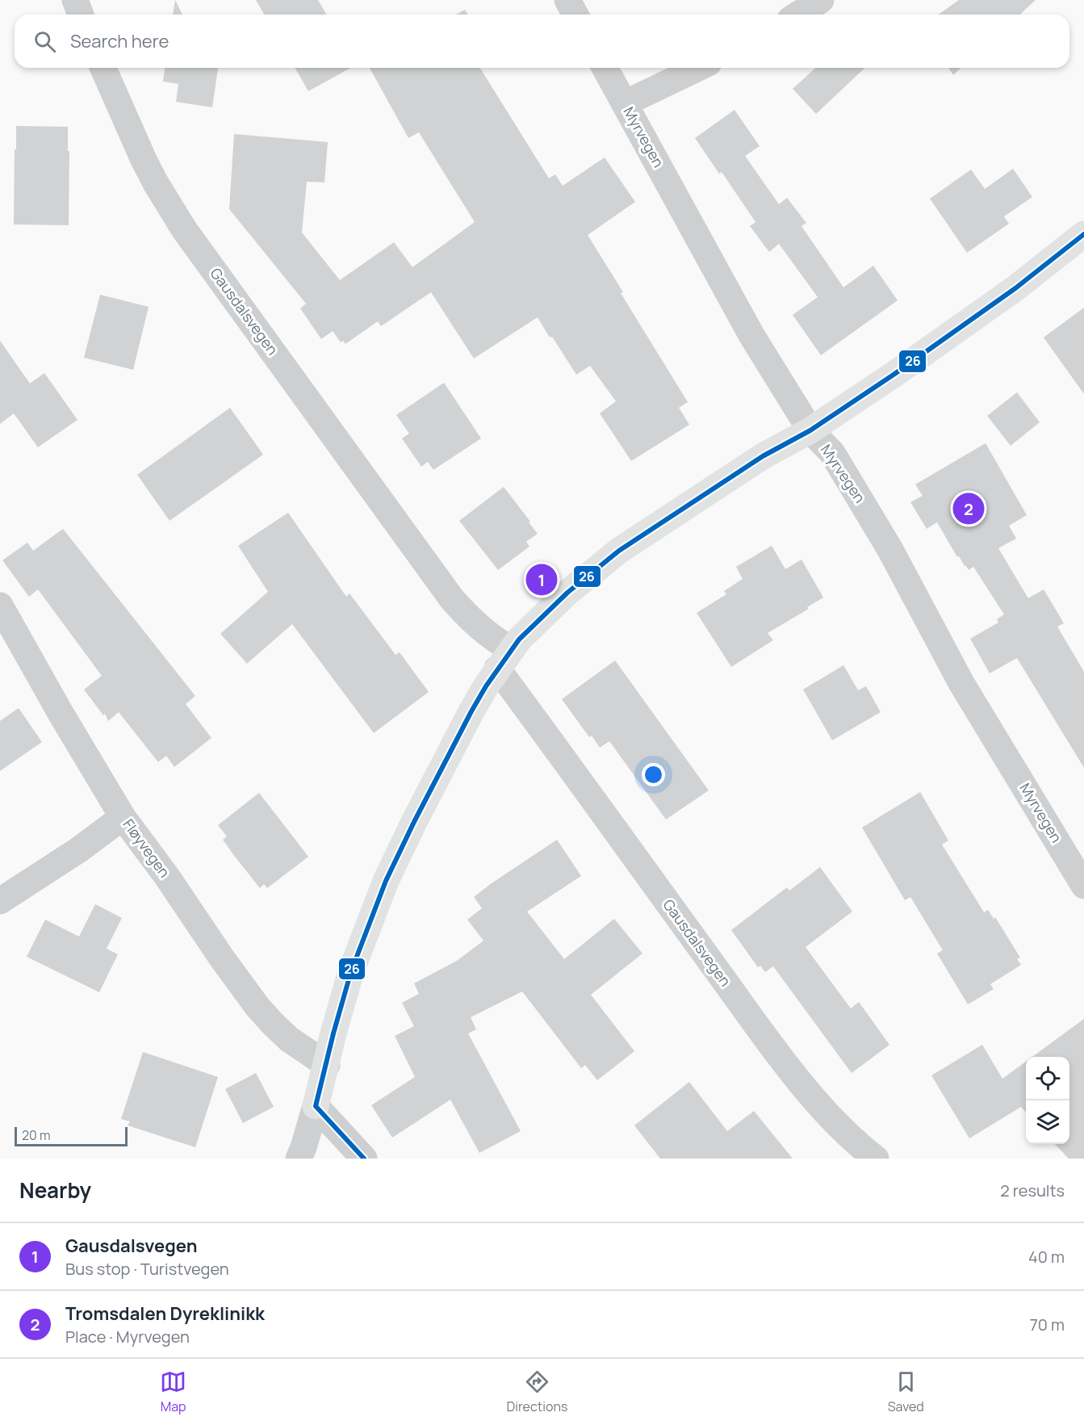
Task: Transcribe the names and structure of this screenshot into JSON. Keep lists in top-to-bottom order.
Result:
{
  "streets": {
    "street": ["Myrvegen", "Gausdalsvegen", "Fløyvegen"]
  },
  "lines": ["transit line 26"],
  "scale_bar": "20 m",
  "page": {
    "search": "Search here",
    "pins": ["2", "1"],
    "scale": "20 m",
    "heading": ["Nearby", "2 results"],
    "list": [
      {
        "mark": "1",
        "name": "Gausdalsvegen",
        "note": "Bus stop · Turistvegen",
        "value": "40 m"
      },
      {
        "mark": "2",
        "name": "Tromsdalen Dyreklinikk",
        "note": "Place · Myrvegen",
        "value": "70 m"
      }
    ],
    "nav": ["Map", "Directions", "Saved"]
  }
}
